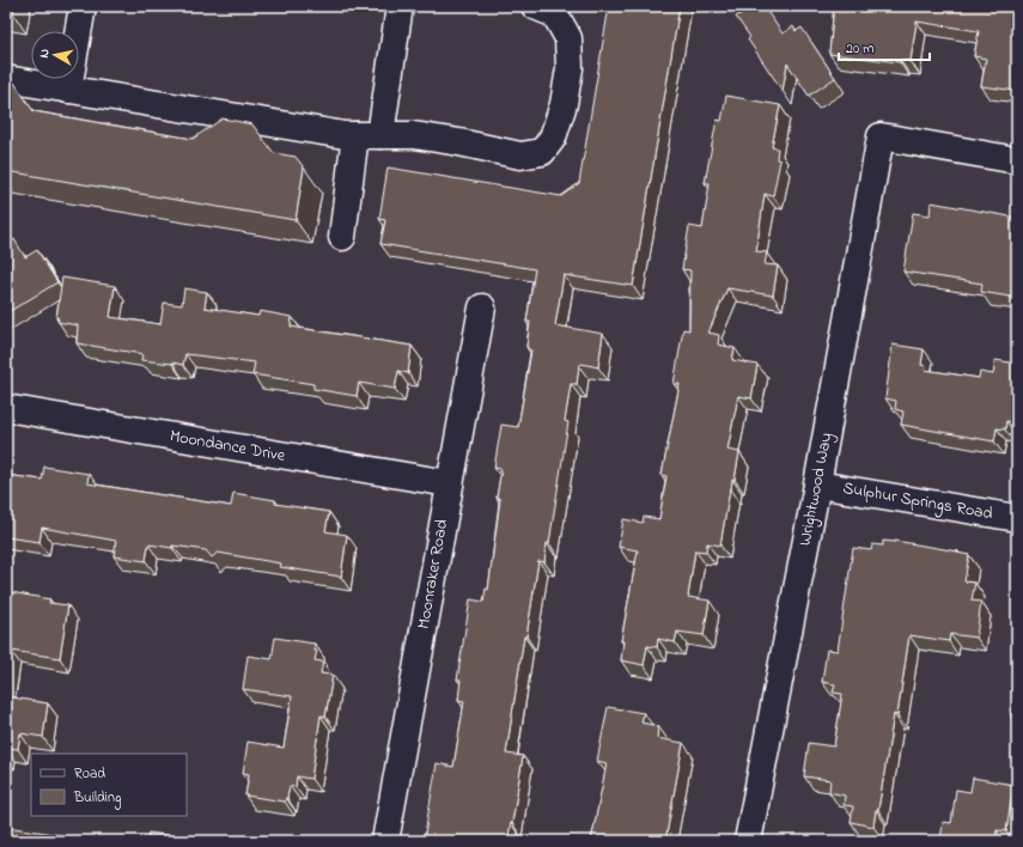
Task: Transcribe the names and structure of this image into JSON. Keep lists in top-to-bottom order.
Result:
{
  "streets": {
    "street": [
      "Moondance Drive",
      "Wrightwood Way",
      "Sulphur Springs Road",
      "Moonraker Road"
    ]
  },
  "crossings": [
    ["Moondance Drive", "Moonraker Road"],
    ["Wrightwood Way", "Sulphur Springs Road"]
  ],
  "legend": ["Road", "Building"],
  "scale_bar": "20 m",
  "north": "left"
}
